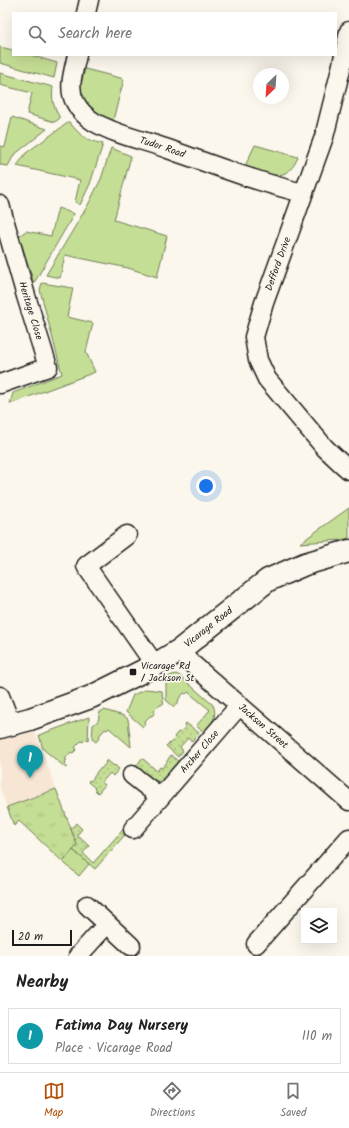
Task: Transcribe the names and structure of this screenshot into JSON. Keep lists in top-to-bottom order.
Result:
{
  "streets": {
    "main road": ["Vicarage Road"],
    "street": [
      "Tudor Road",
      "Defford Drive",
      "Heritage Close",
      "Jackson Street",
      "Archer Close"
    ]
  },
  "crossings": [
    ["Tudor Road", "Defford Drive"],
    ["Vicarage Road", "Jackson Street"],
    ["Jackson Street", "Archer Close"]
  ],
  "places": {
    "transit": ["Vicarage Rd / Jackson St"]
  },
  "scale_bar": "20 m",
  "north": "bottom left",
  "page": {
    "search": "Search here",
    "pins": "1",
    "scale": "20 m",
    "heading": "Nearby",
    "list": [
      {
        "mark": "1",
        "name": "Fatima Day Nursery",
        "note": "Place · Vicarage Road",
        "value": "110 m"
      }
    ],
    "nav": ["Map", "Directions", "Saved"]
  }
}
